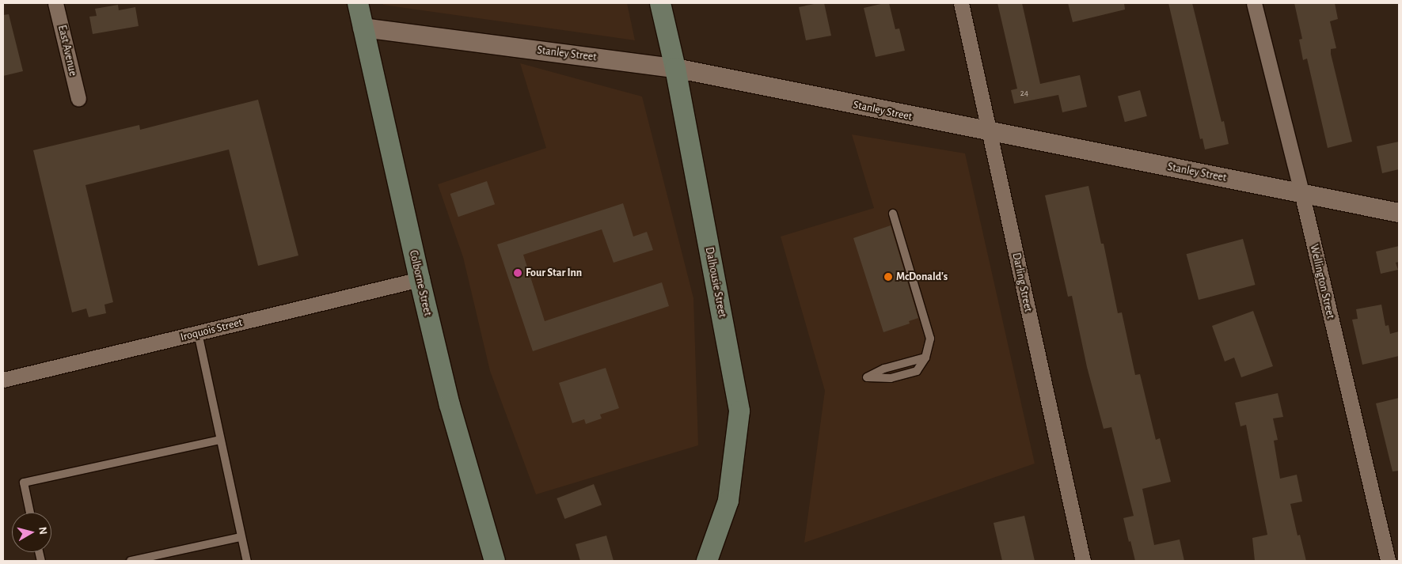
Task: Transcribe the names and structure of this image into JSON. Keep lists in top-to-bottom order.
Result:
{
  "streets": {
    "main road": ["Dalhousie Street", "Colborne Street"],
    "street": [
      "East Avenue",
      "Stanley Street",
      "Wellington Street",
      "Darling Street",
      "Iroquois Street"
    ]
  },
  "crossings": [
    ["Stanley Street", "Wellington Street"],
    ["Stanley Street", "Dalhousie Street"],
    ["Stanley Street", "Darling Street"],
    ["Stanley Street", "Colborne Street"],
    ["Colborne Street", "Iroquois Street"]
  ],
  "places": ["Four Star Inn", "McDonald's"],
  "house_numbers": ["24"],
  "north": "right"
}
